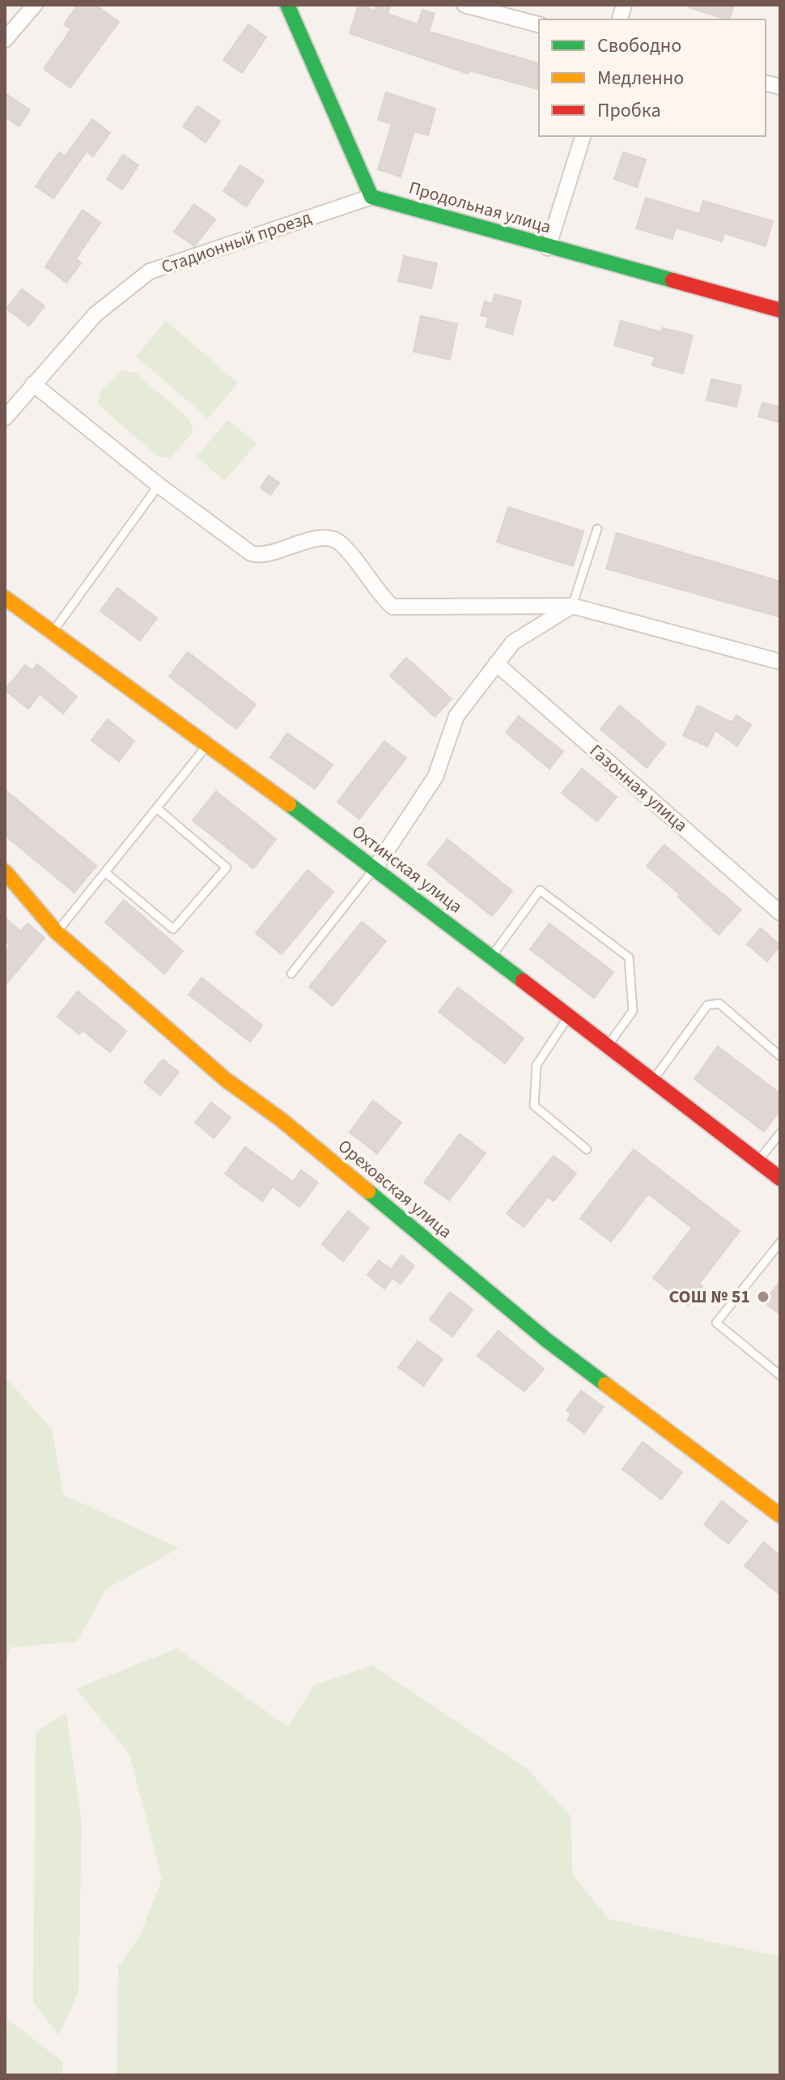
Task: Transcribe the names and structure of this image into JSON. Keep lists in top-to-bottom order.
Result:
{
  "streets": {
    "street": [
      "Продольная улица",
      "Стадионный проезд",
      "Газонная улица",
      "Охтинская улица",
      "Ореховская улица"
    ]
  },
  "crossings": [
    ["Продольная улица", "Стадионный проезд"]
  ],
  "places": ["СОШ № 51"],
  "legend": ["Свободно", "Медленно", "Пробка"]
}
